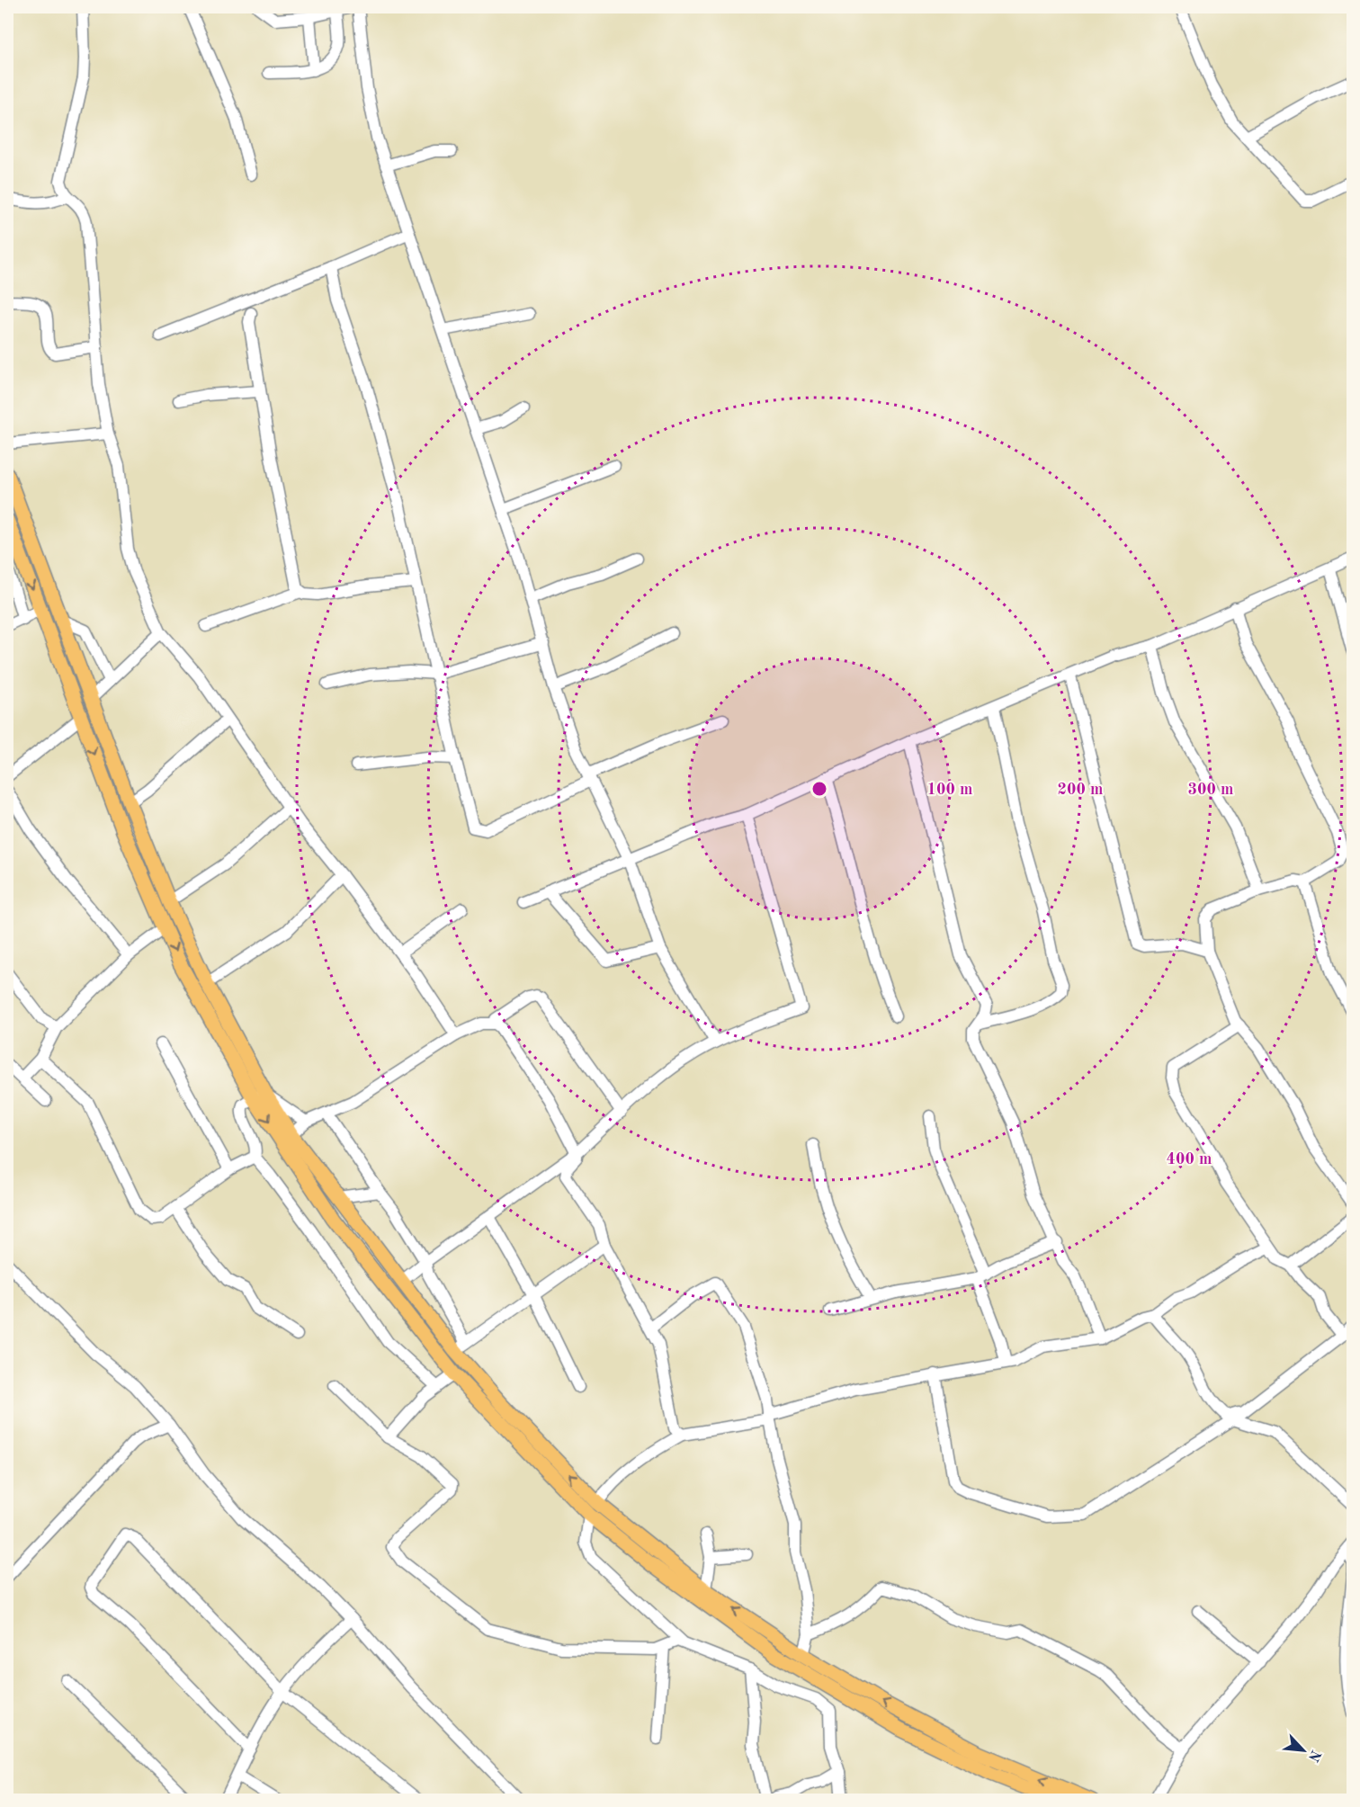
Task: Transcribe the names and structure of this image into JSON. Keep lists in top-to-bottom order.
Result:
{
  "north": "bottom right",
  "rings": [
    "100 m",
    "200 m",
    "300 m",
    "400 m"
  ]
}
